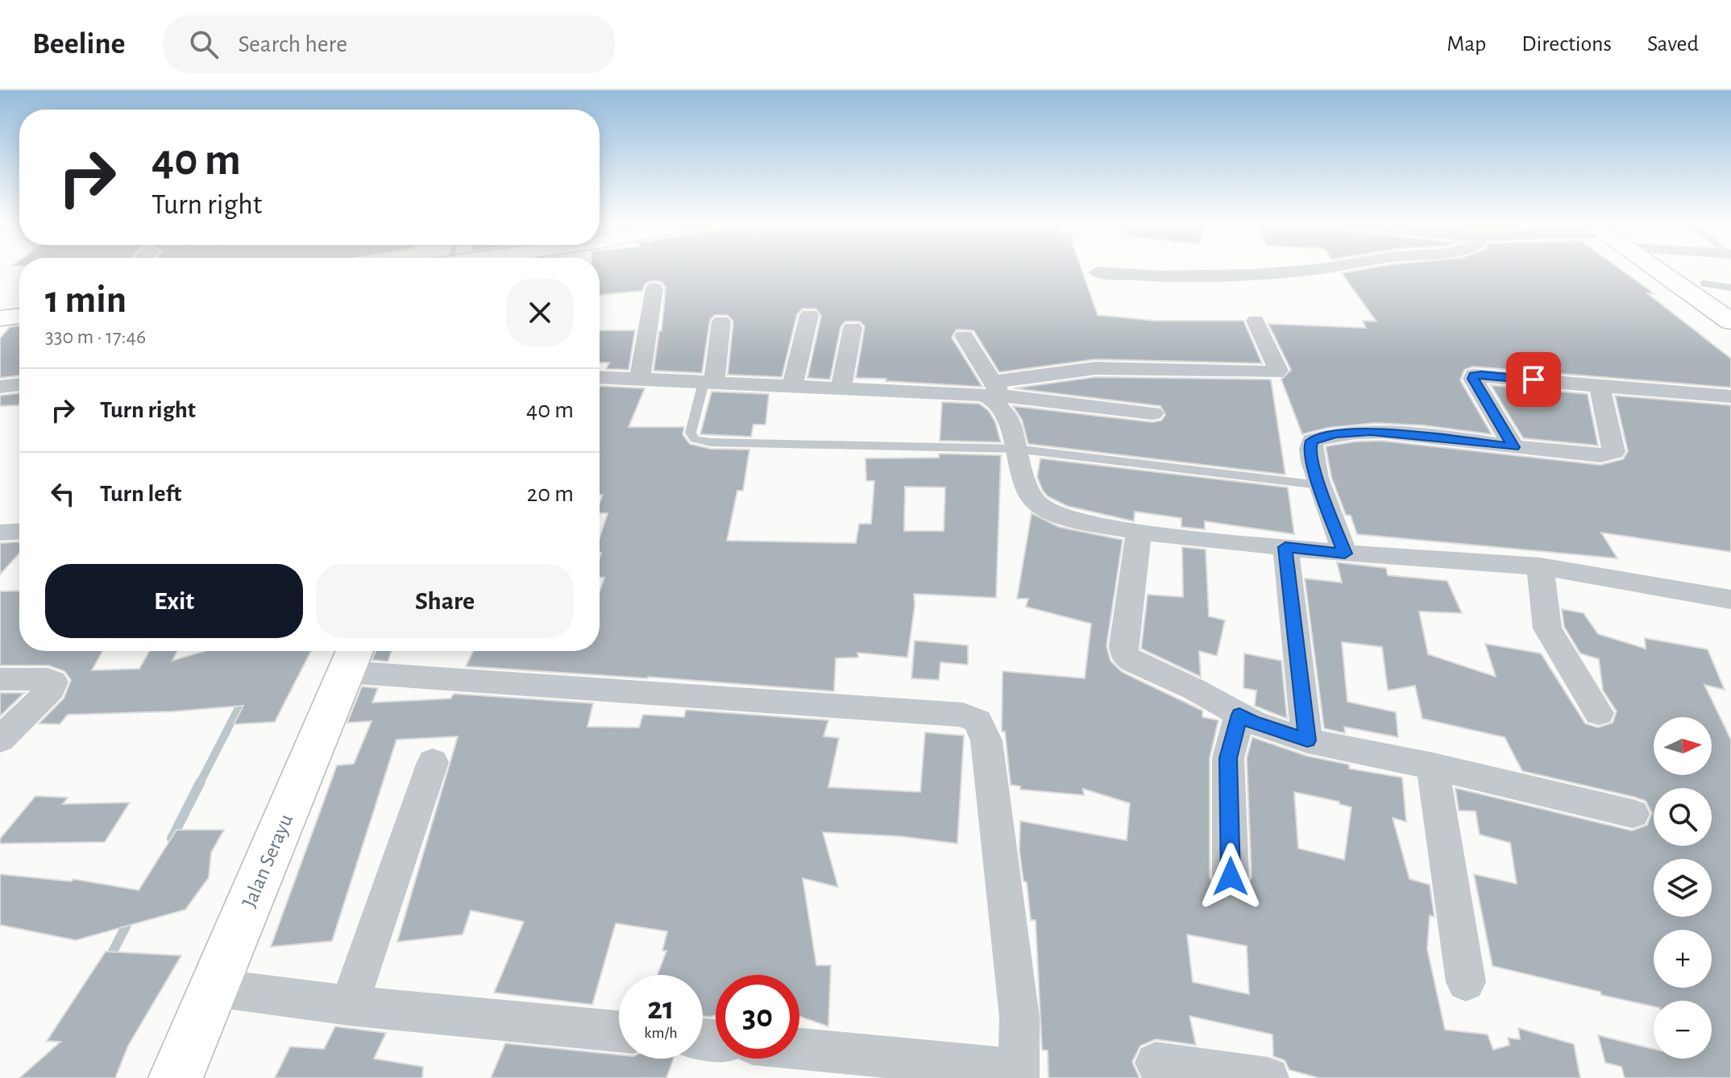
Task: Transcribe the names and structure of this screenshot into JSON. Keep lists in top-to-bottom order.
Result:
{
  "streets": {
    "main road": ["Jalan Serayu"]
  },
  "north": "right",
  "page": {
    "header": "Beeline",
    "search": "Search here",
    "nav": ["Map", "Directions", "Saved"],
    "turn": ["40 m", "Turn right"],
    "heading": ["1 min", "330 m · 17:46"],
    "list": [
      {
        "name": "Turn right",
        "value": "40 m"
      },
      {
        "name": "Turn left",
        "value": "20 m"
      }
    ],
    "buttons": ["Exit", "Share"],
    "map_buttons": ["+", "−"],
    "speed": "21 km/h",
    "limit": "30"
  }
}
